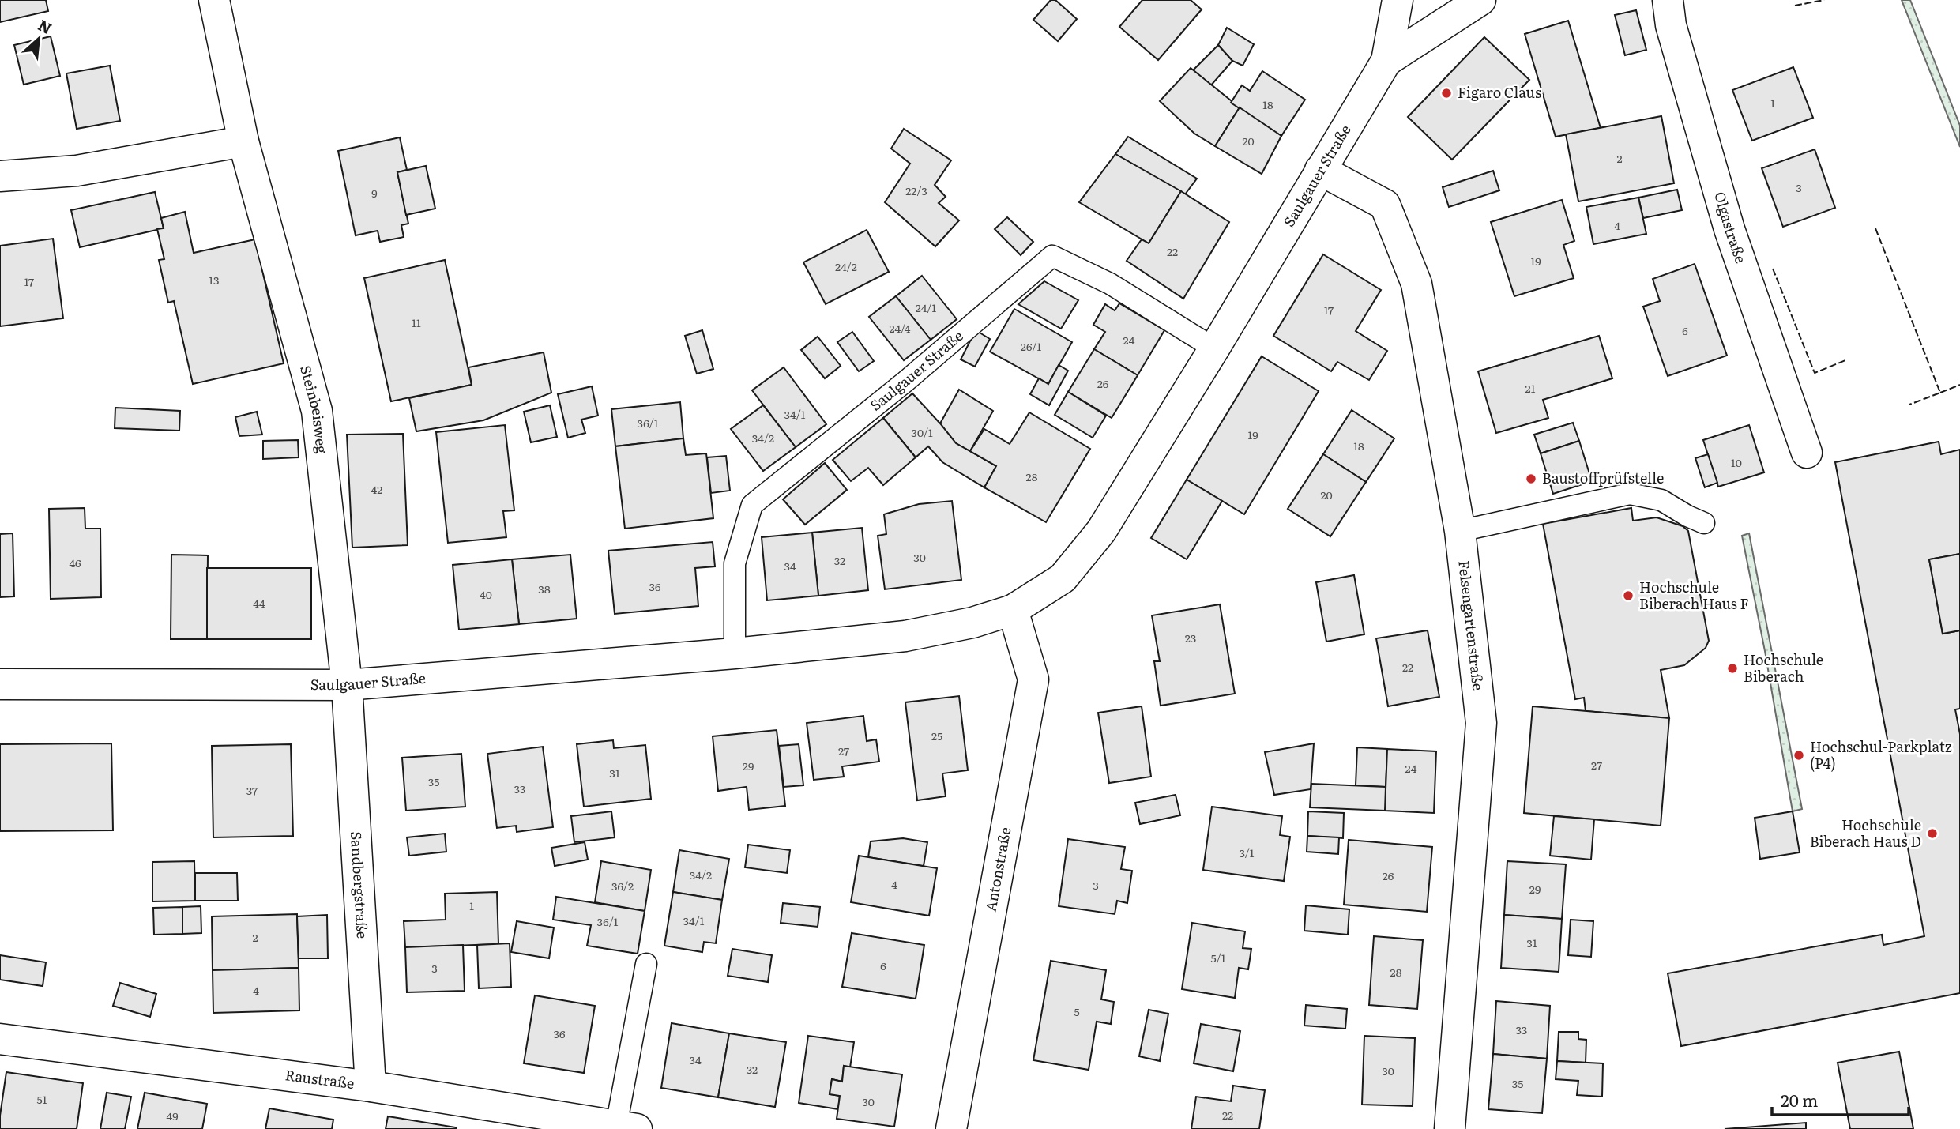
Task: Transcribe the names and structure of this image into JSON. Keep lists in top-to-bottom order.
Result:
{
  "streets": {
    "street": [
      "Saulgauer Straße",
      "Olgastraße",
      "Steinbeisweg",
      "Felsengartenstraße",
      "Antonstraße",
      "Sandbergstraße",
      "Raustraße"
    ]
  },
  "crossings": [
    ["Saulgauer Straße", "Steinbeisweg"],
    ["Saulgauer Straße", "Felsengartenstraße"],
    ["Saulgauer Straße", "Antonstraße"],
    ["Saulgauer Straße", "Sandbergstraße"],
    ["Steinbeisweg", "Sandbergstraße"],
    ["Sandbergstraße", "Raustraße"]
  ],
  "places": [
    "Figaro Claus",
    "Baustoffprüfstelle",
    "Hochschule Biberach Haus F",
    "Hochschule Biberach",
    "Hochschul-Parkplatz (P4)",
    "Hochschule Biberach Haus D"
  ],
  "house_numbers": [
    "1",
    "18",
    "20",
    "2",
    "3",
    "22/3",
    "9",
    "4",
    "22",
    "19",
    "24/2",
    "13",
    "17",
    "24/1",
    "17",
    "11",
    "24/4",
    "6",
    "24",
    "26/1",
    "26",
    "21",
    "34/1",
    "36/1",
    "30/1",
    "19",
    "34/2",
    "18",
    "10",
    "28",
    "42",
    "20",
    "30",
    "32",
    "46",
    "34",
    "36",
    "38",
    "40",
    "44",
    "23",
    "22",
    "25",
    "27",
    "27",
    "29",
    "24",
    "31",
    "35",
    "33",
    "37",
    "3/1",
    "34/2",
    "26",
    "4",
    "3",
    "36/2",
    "29",
    "1",
    "34/1",
    "36/1",
    "2",
    "31",
    "5/1",
    "6",
    "3",
    "28",
    "4",
    "5",
    "33",
    "36",
    "34",
    "32",
    "30",
    "35",
    "51",
    "30",
    "22",
    "49"
  ],
  "scale_bar": "20 m",
  "north": "top right"
}
